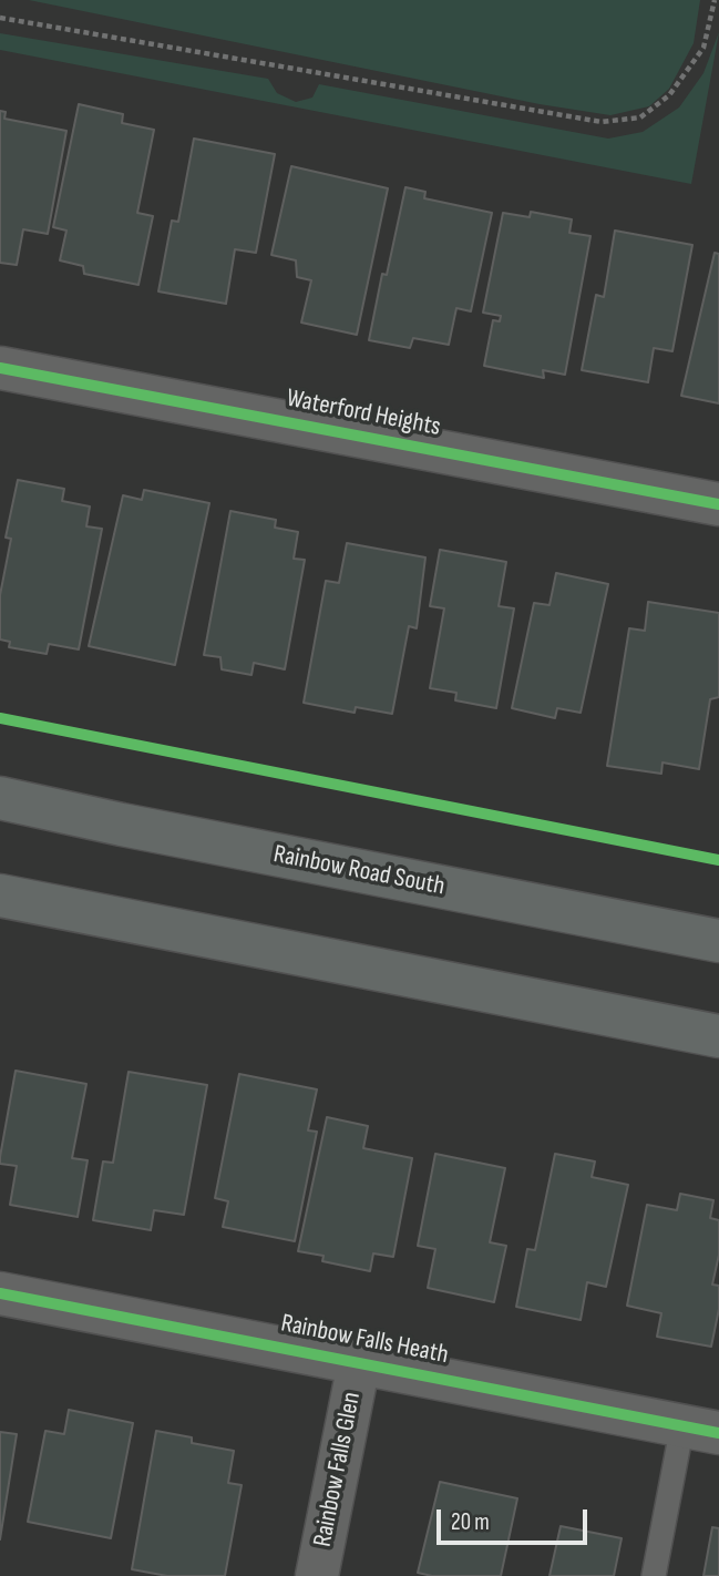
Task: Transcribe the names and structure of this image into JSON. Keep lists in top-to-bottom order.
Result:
{
  "streets": {
    "main road": ["Rainbow Road South"],
    "street": ["Waterford Heights", "Rainbow Falls Heath", "Rainbow Falls Glen"]
  },
  "crossings": [
    ["Rainbow Falls Heath", "Rainbow Falls Glen"]
  ],
  "scale_bar": "20 m"
}
